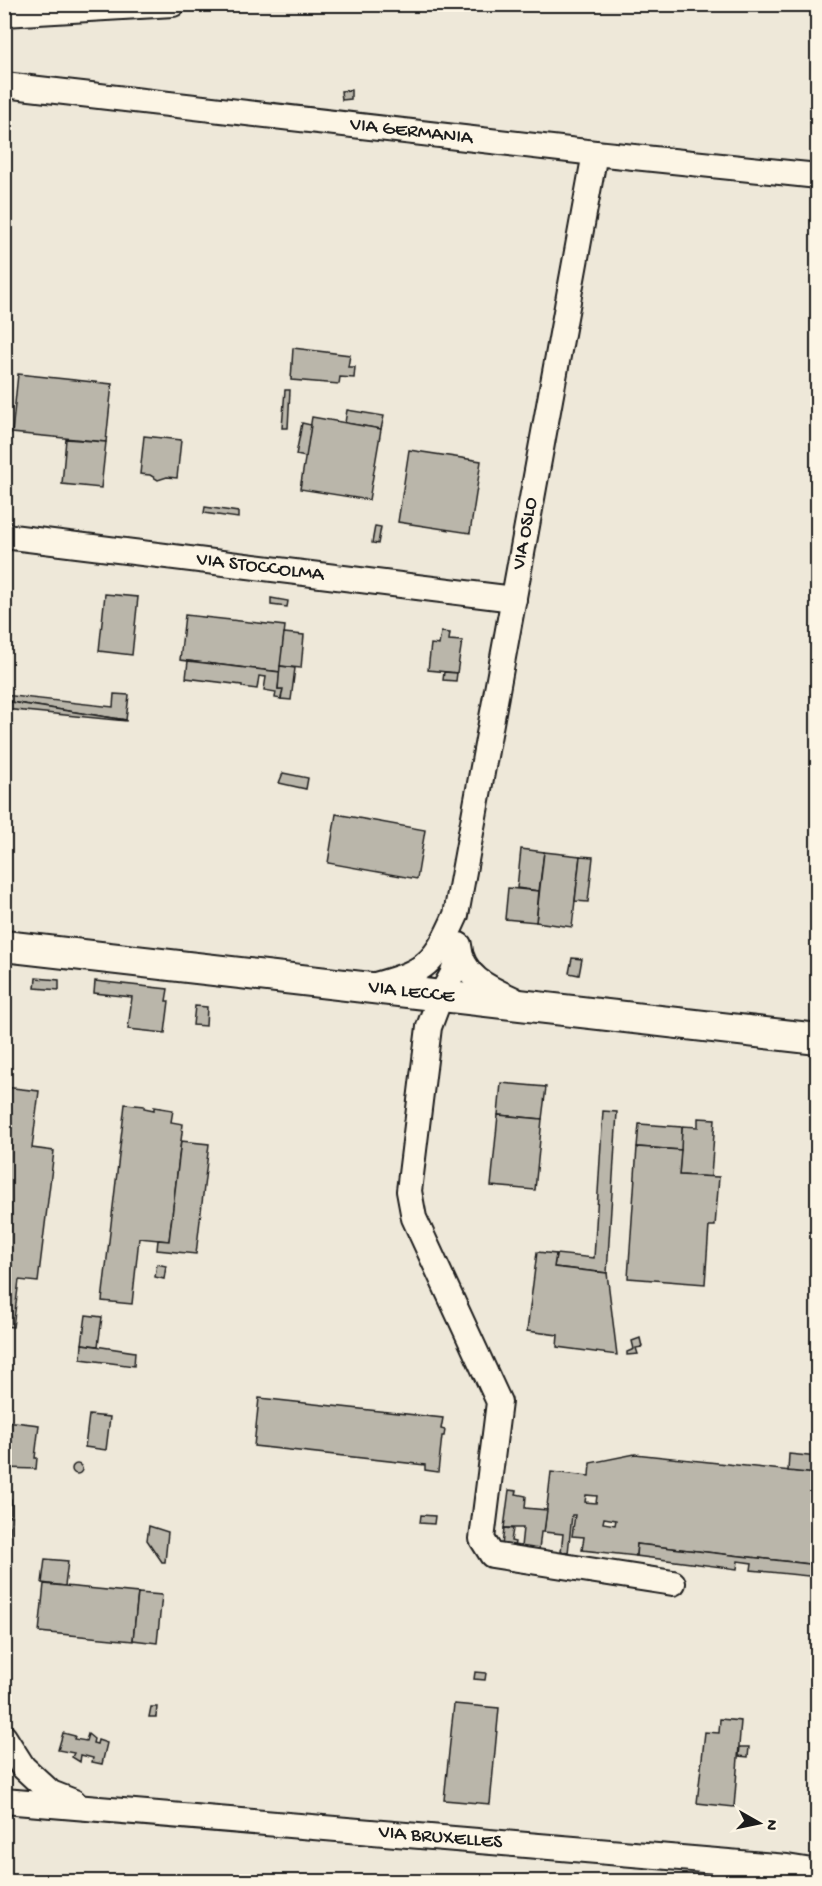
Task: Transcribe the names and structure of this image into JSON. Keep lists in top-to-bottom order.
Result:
{
  "streets": {
    "main road": ["VIA LECCE"],
    "street": [
      "VIA GERMANIA",
      "VIA OSLO",
      "VIA STOCCOLMA",
      "VIA BRUXELLES"
    ]
  },
  "crossings": [
    ["VIA GERMANIA", "VIA OSLO"],
    ["VIA OSLO", "VIA STOCCOLMA"]
  ],
  "north": "right"
}
